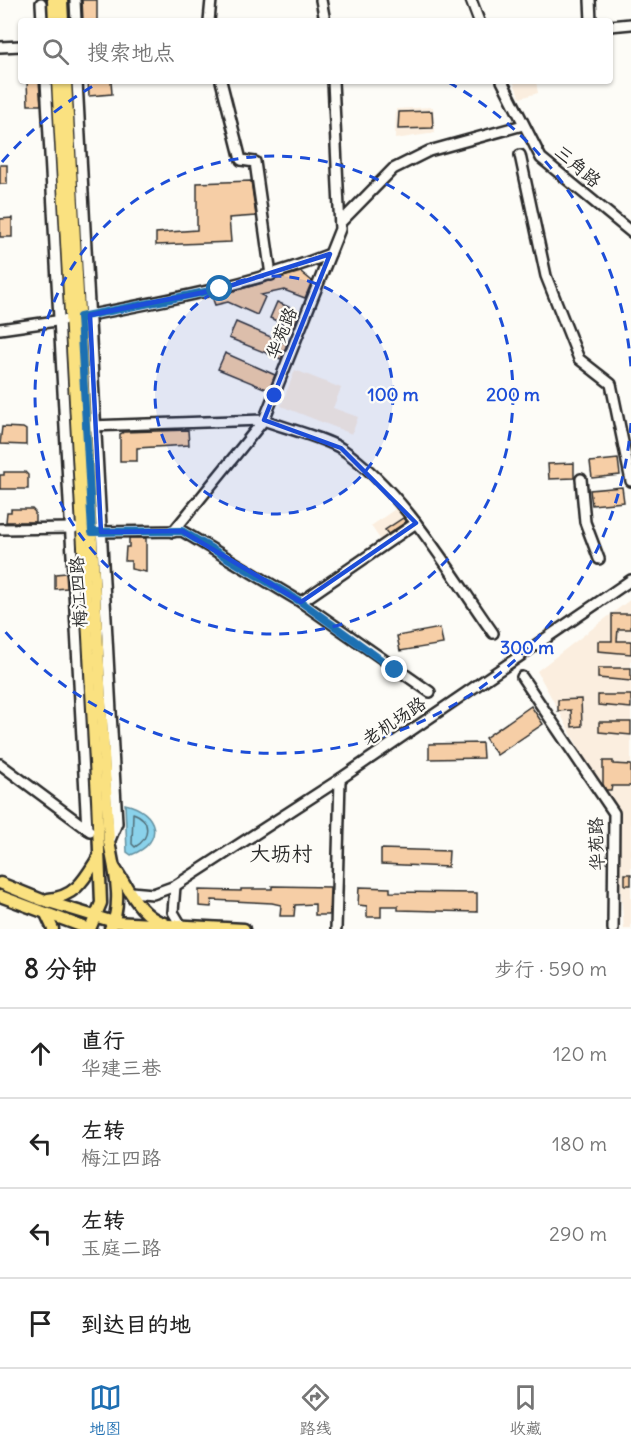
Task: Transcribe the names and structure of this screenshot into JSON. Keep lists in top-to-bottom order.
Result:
{
  "streets": {
    "main road": ["梅江四路"],
    "street": ["三角路", "华苑路", "老机场路"]
  },
  "districts": ["大坜村"],
  "page": {
    "search": "搜索地点",
    "heading": ["8 分钟", "步行 · 590 m"],
    "list": [
      ["直行", "华建三巷", "120 m"],
      ["左转", "梅江四路", "180 m"],
      ["左转", "玉庭二路", "290 m"],
      "到达目的地"
    ],
    "nav": ["地图", "路线", "收藏"]
  },
  "rings": ["100 m", "200 m", "300 m"]
}
